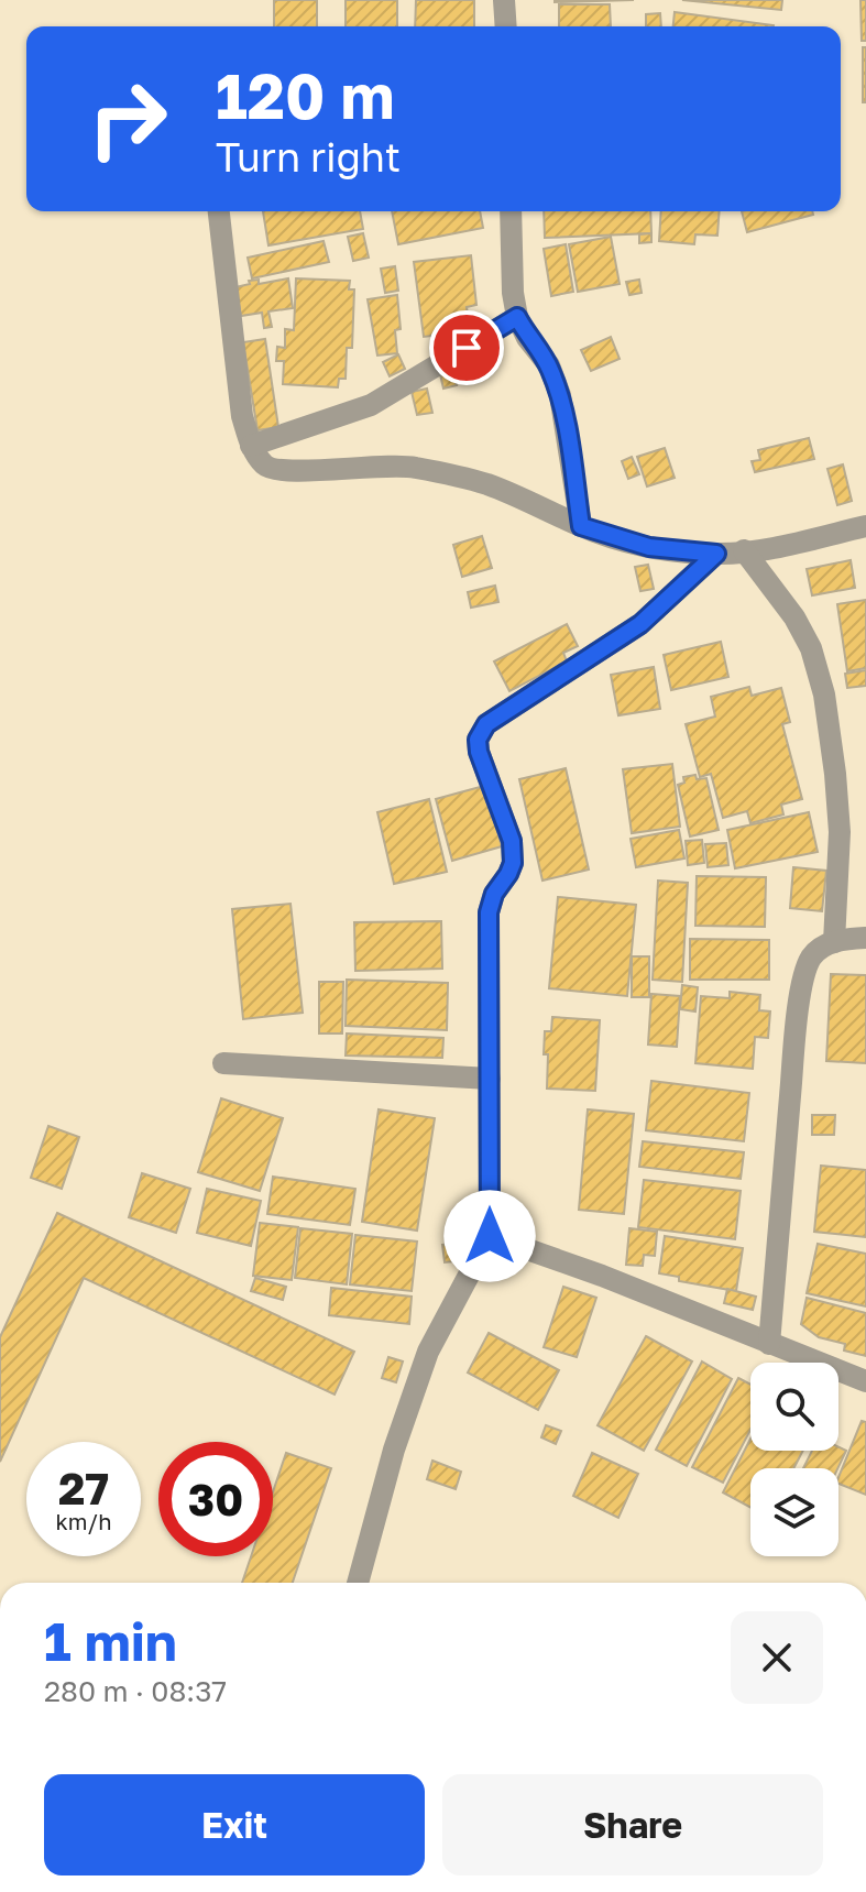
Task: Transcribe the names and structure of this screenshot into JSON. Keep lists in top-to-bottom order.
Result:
{
  "page": {
    "turn": ["120 m", "Turn right"],
    "speed": "27 km/h",
    "limit": "30",
    "heading": ["1 min", "280 m · 08:37"],
    "buttons": ["Exit", "Share"]
  }
}
